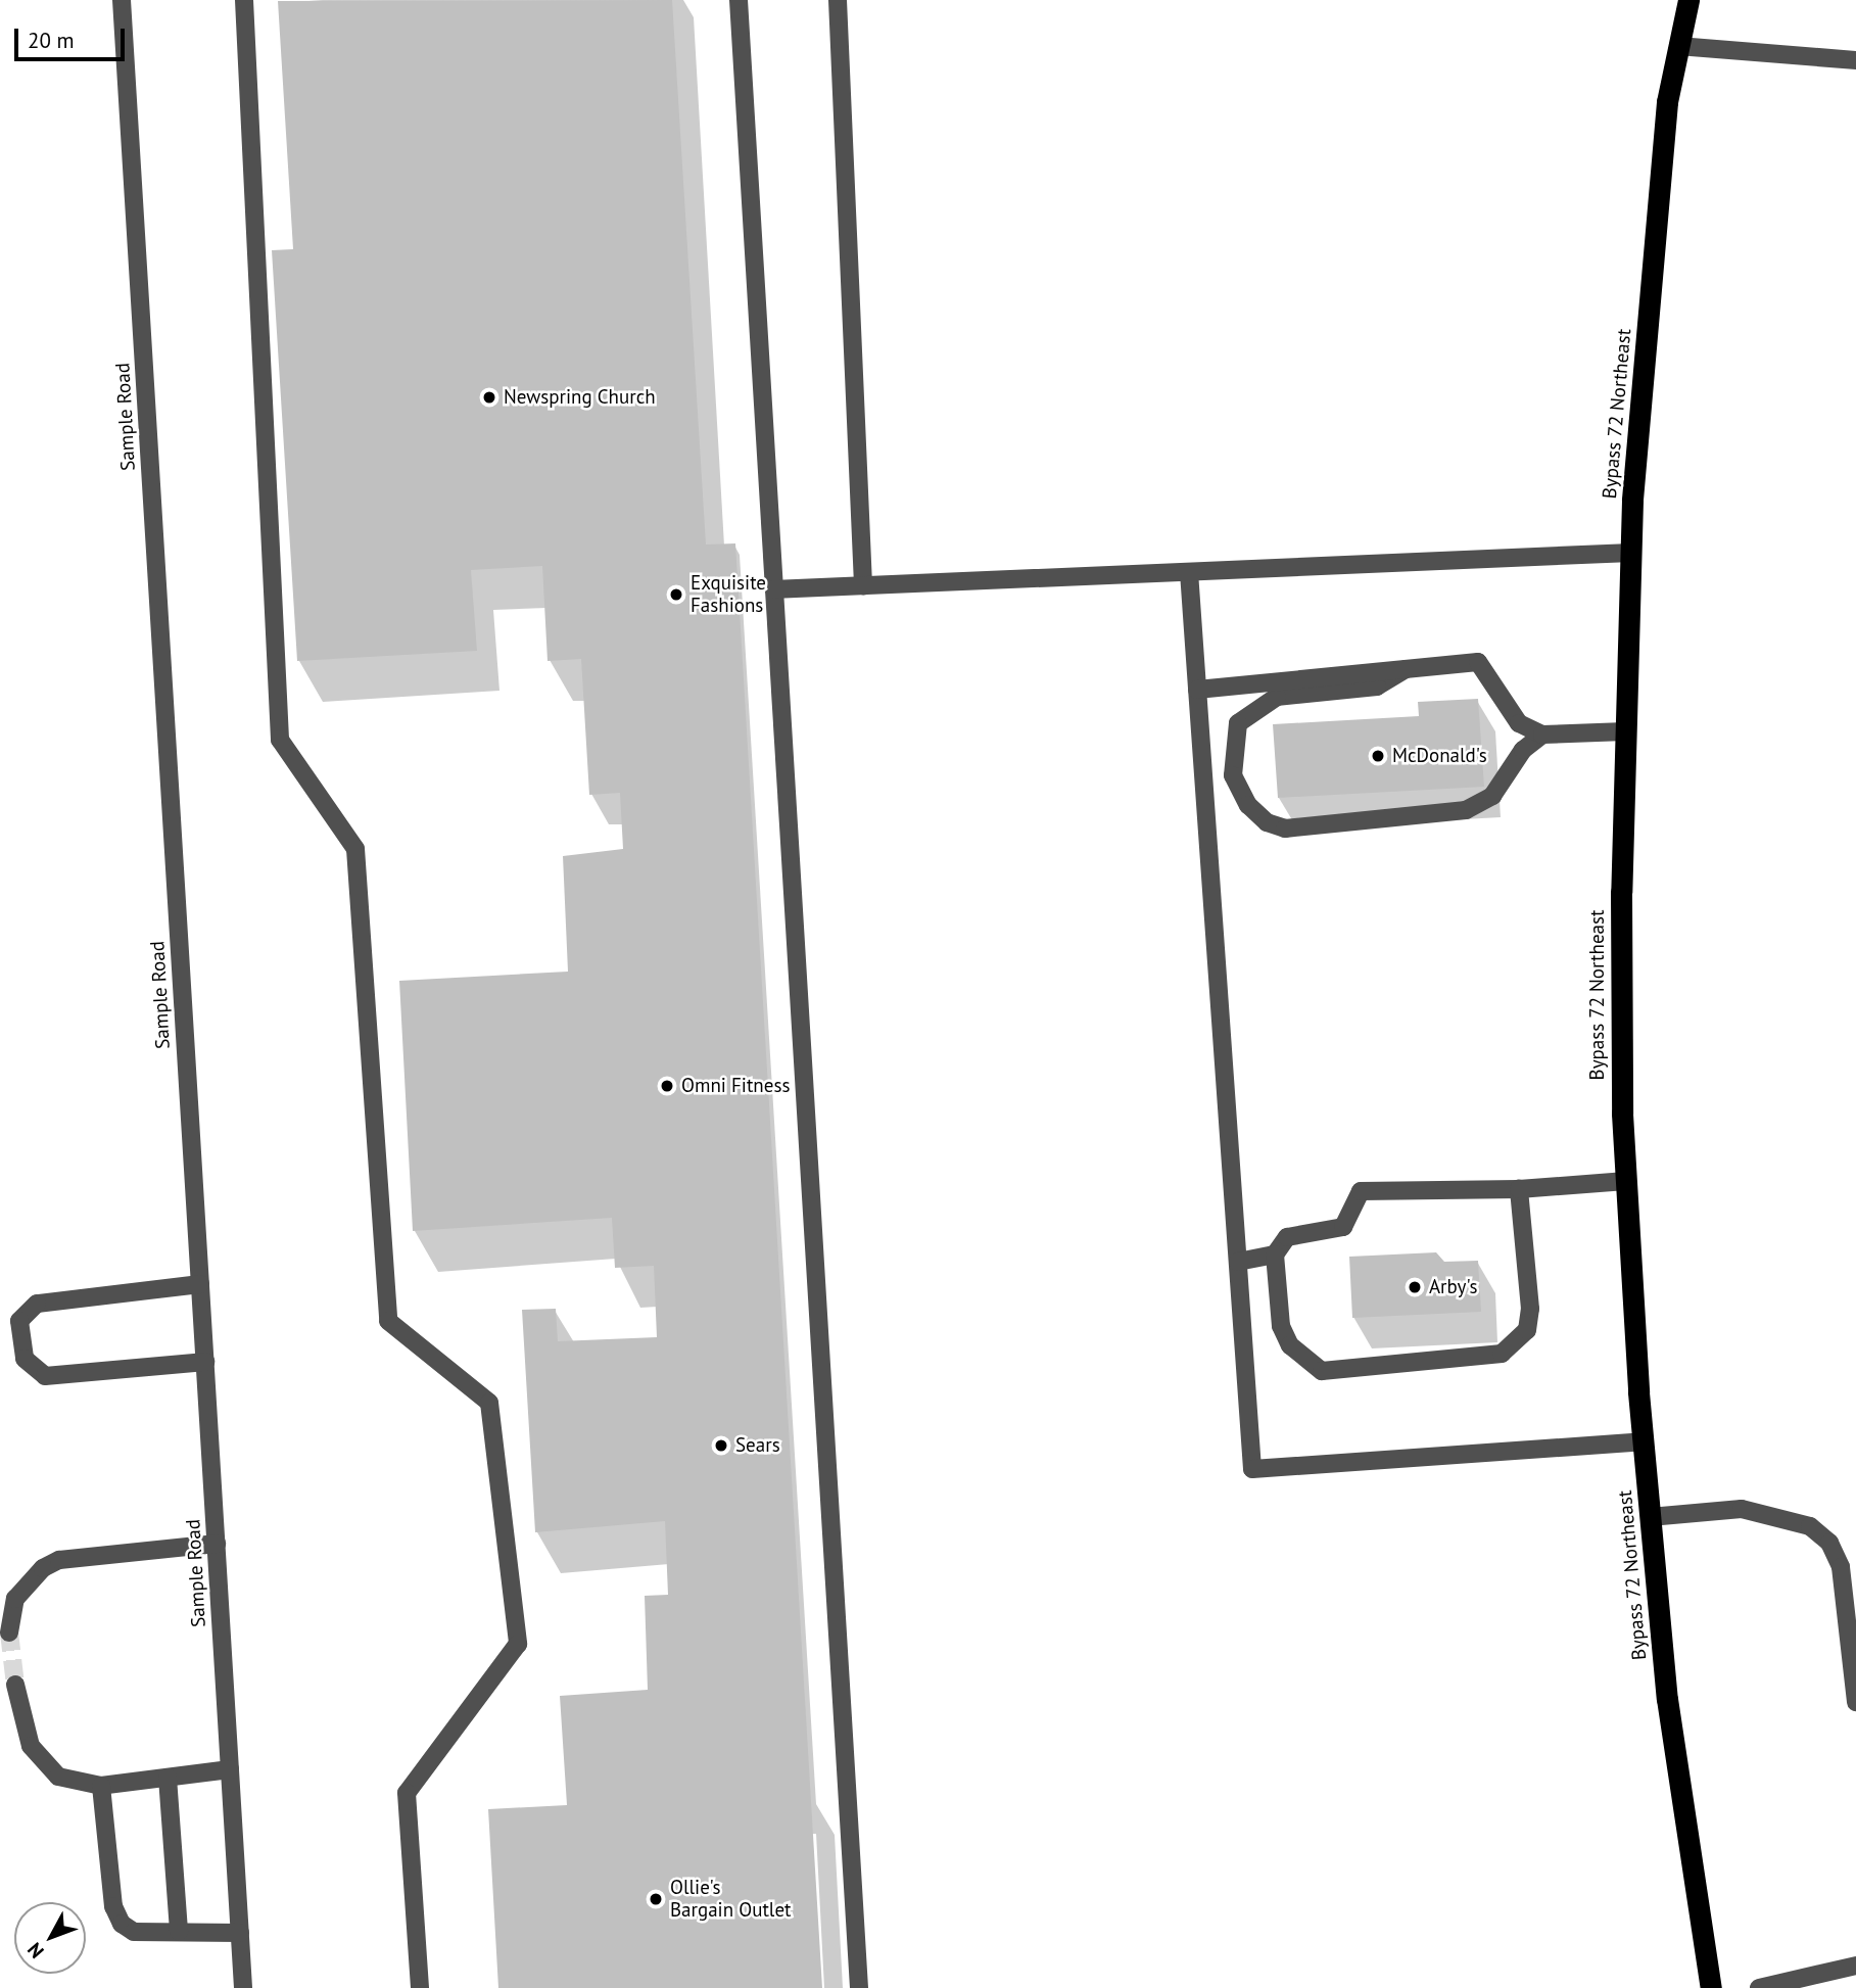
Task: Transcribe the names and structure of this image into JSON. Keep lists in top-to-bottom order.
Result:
{
  "streets": {
    "highway": ["Bypass 72 Northeast"],
    "street": ["Sample Road"]
  },
  "places": [
    "Newspring Church",
    "Exquisite Fashions",
    "McDonald's",
    "Omni Fitness",
    "Arby's",
    "Sears",
    "Ollie's Bargain Outlet"
  ],
  "scale_bar": "20 m",
  "north": "bottom left"
}
